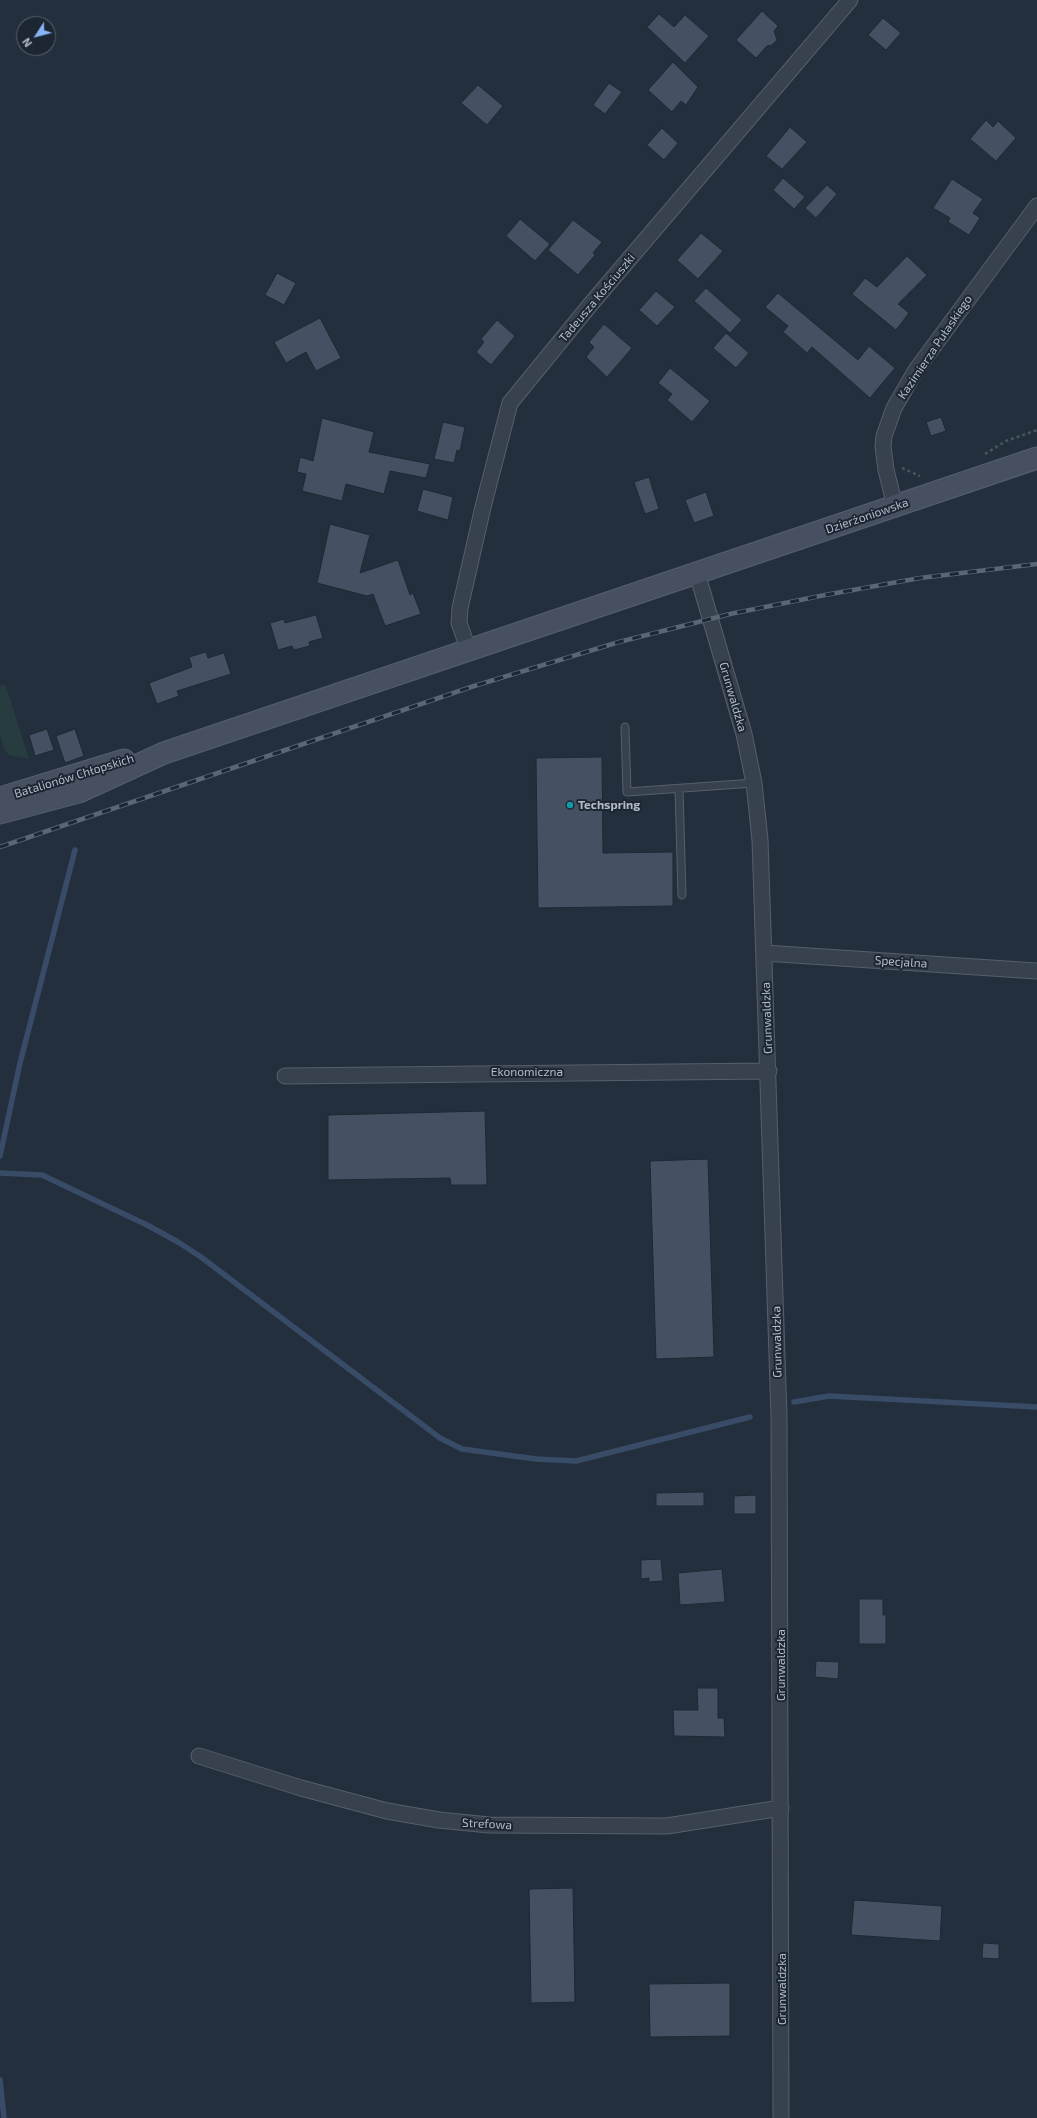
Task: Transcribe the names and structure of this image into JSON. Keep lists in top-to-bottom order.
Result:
{
  "streets": {
    "main road": ["Dzierżoniowska", "Batalionów Chłopskich"],
    "street": [
      "Tadeusza Kościuszki",
      "Kazimierza Pułaskiego",
      "Grunwaldzka",
      "Specjalna",
      "Ekonomiczna",
      "Strefowa"
    ]
  },
  "crossings": [
    ["Tadeusza Kościuszki", "Dzierżoniowska"],
    ["Kazimierza Pułaskiego", "Dzierżoniowska"],
    ["Dzierżoniowska", "Grunwaldzka"],
    ["Dzierżoniowska", "Batalionów Chłopskich"],
    ["Grunwaldzka", "Specjalna"],
    ["Grunwaldzka", "Ekonomiczna"],
    ["Grunwaldzka", "Strefowa"]
  ],
  "places": ["Techspring"],
  "north": "bottom left"
}
